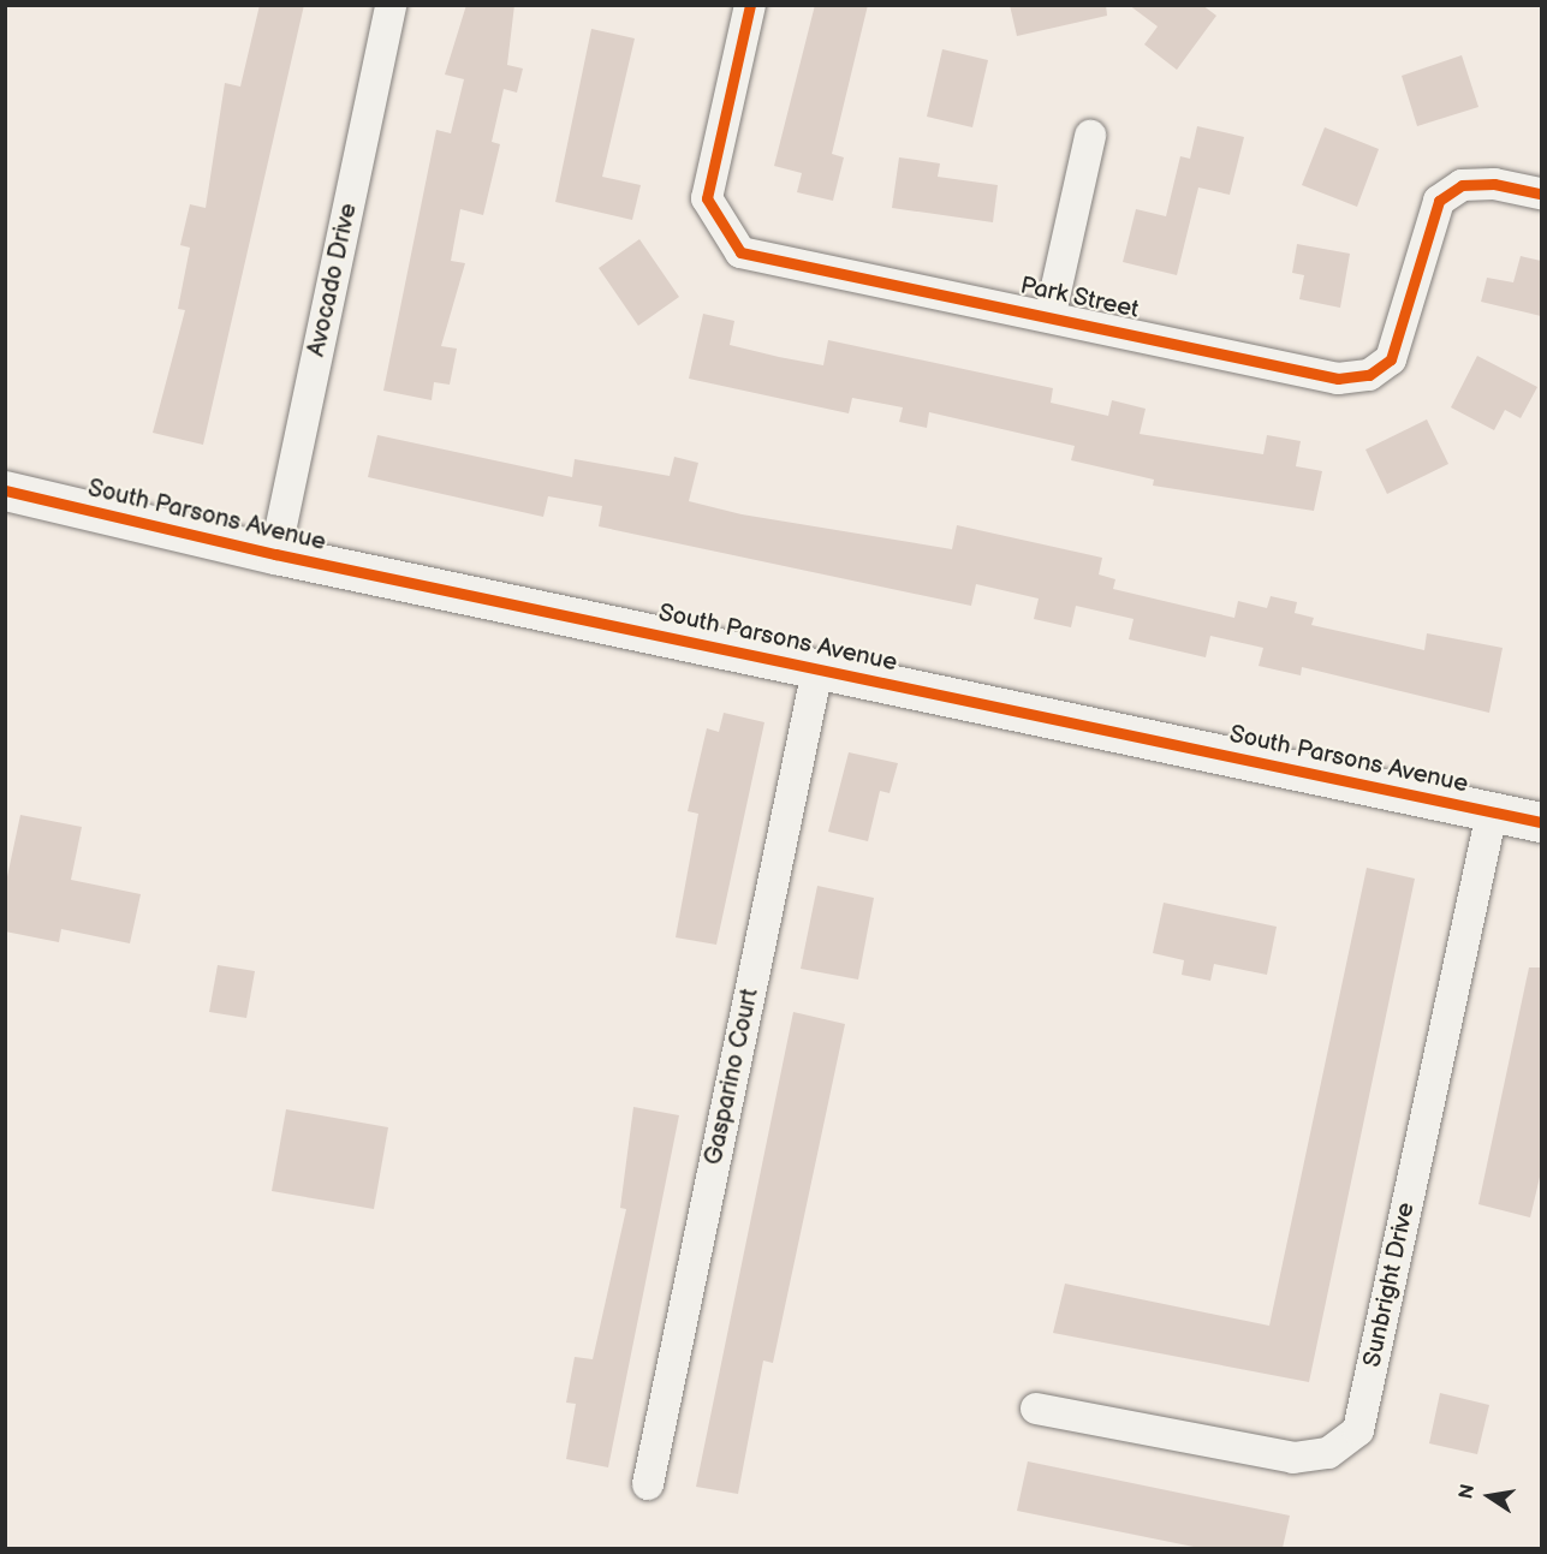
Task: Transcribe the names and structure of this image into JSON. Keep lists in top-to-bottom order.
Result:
{
  "streets": {
    "street": [
      "Avocado Drive",
      "Park Street",
      "South Parsons Avenue",
      "Gasparino Court",
      "Sunbright Drive"
    ]
  },
  "crossings": [
    ["Avocado Drive", "South Parsons Avenue"],
    ["South Parsons Avenue", "Gasparino Court"],
    ["South Parsons Avenue", "Sunbright Drive"]
  ],
  "north": "left"
}
